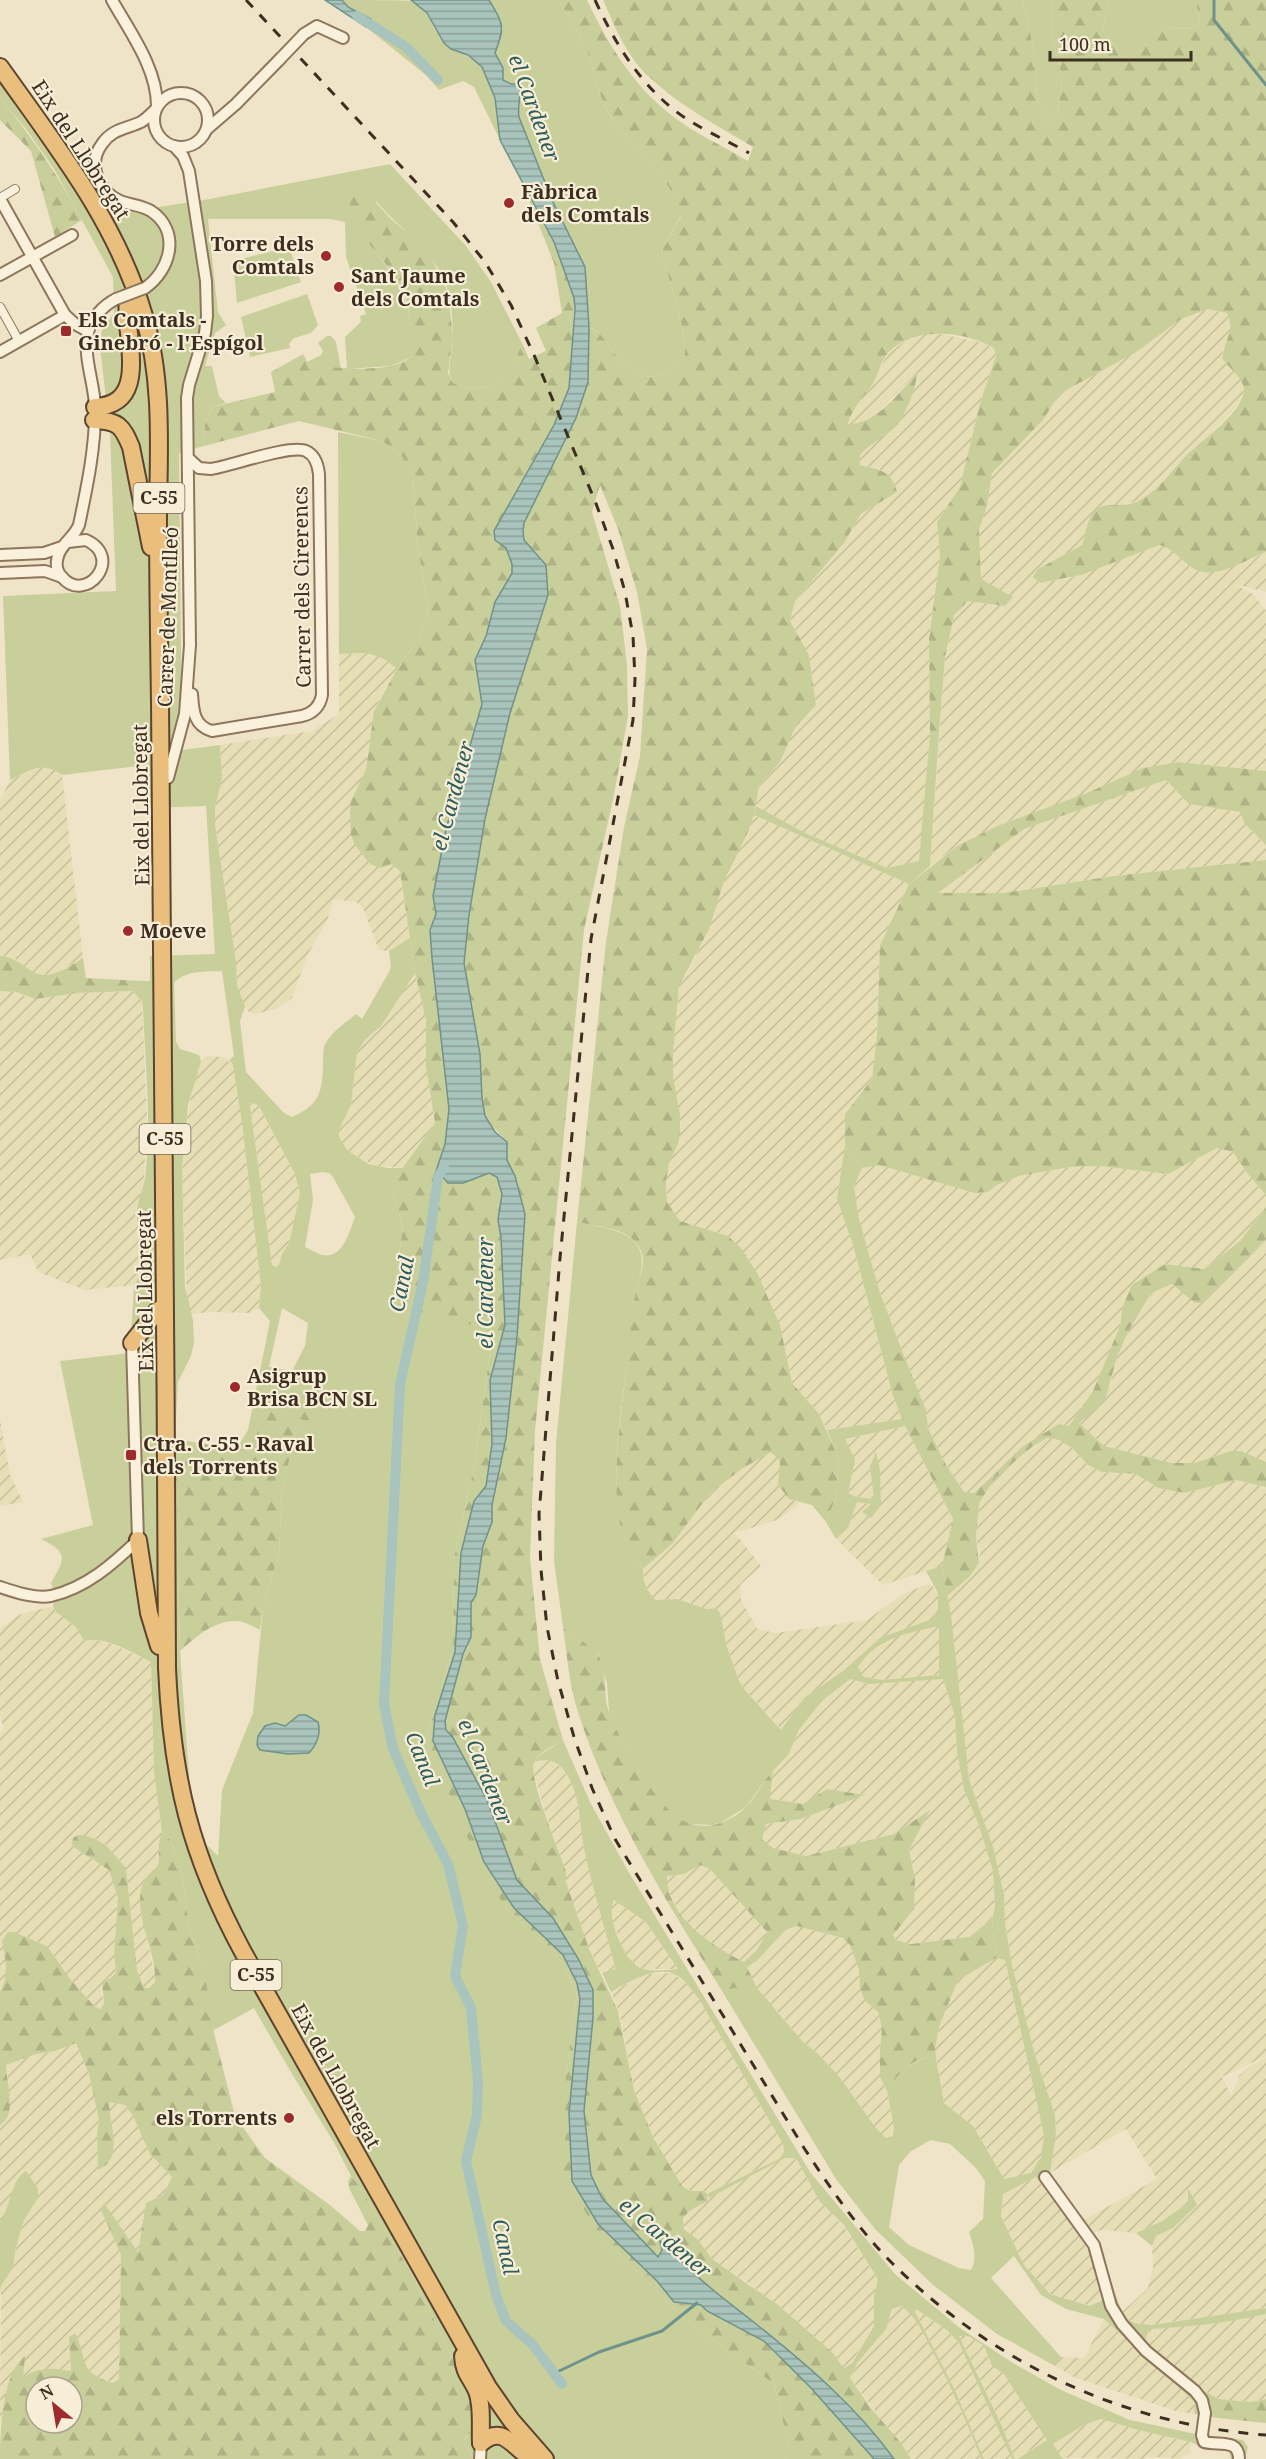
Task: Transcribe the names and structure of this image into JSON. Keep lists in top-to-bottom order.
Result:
{
  "streets": {
    "highway": ["Eix del Llobregat", "C-55"],
    "street": ["Carrer dels Cirerencs", "Carrer de Montlleó"]
  },
  "crossings": [
    ["Carrer dels Cirerencs", "Carrer de Montlleó"]
  ],
  "water": ["el Cardener", "Canal"],
  "places": {
    "other": [
      "Fàbrica dels Comtals",
      "Torre dels Comtals",
      "Sant Jaume dels Comtals",
      "Moeve",
      "Asigrup Brisa BCN SL",
      "els Torrents"
    ],
    "transit": ["Els Comtals - Ginebró - l'Espígol", "Ctra. C-55 - Raval dels Torrents"]
  },
  "scale_bar": "100 m",
  "north": "top left"
}
